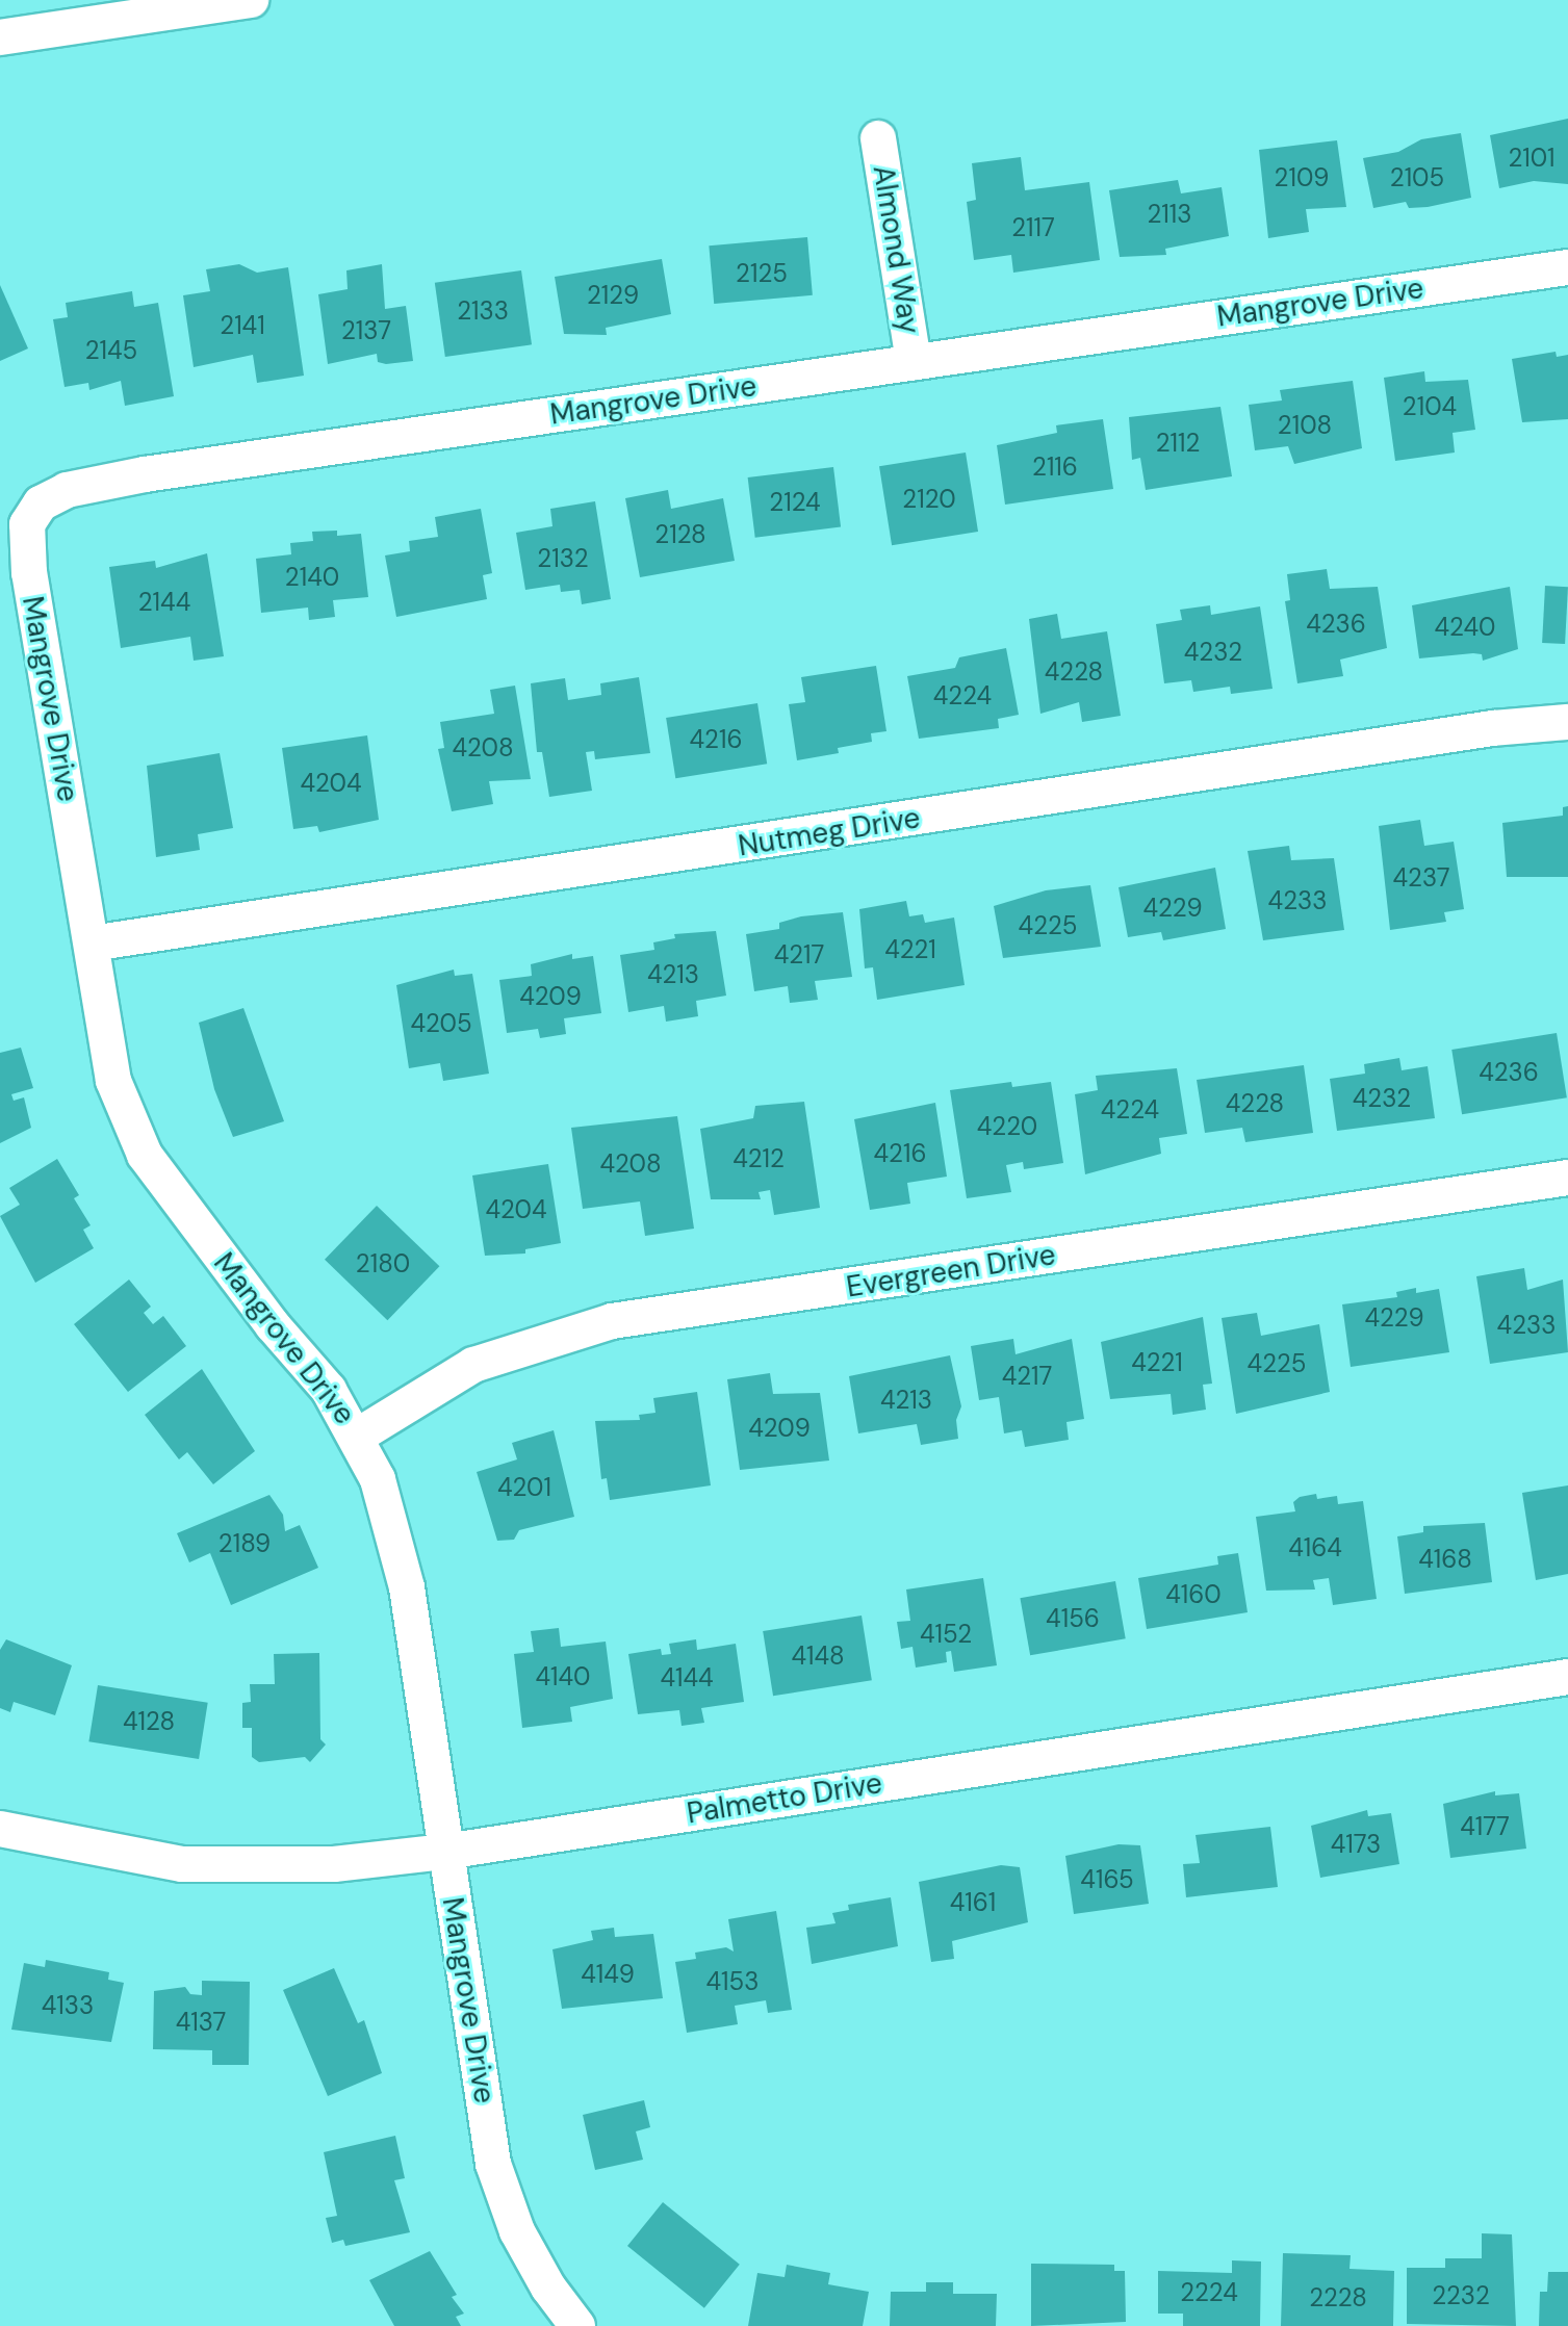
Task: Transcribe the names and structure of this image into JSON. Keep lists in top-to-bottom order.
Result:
{
  "streets": {
    "street": [
      "Almond Way",
      "Mangrove Drive",
      "Nutmeg Drive",
      "Evergreen Drive",
      "Palmetto Drive"
    ]
  },
  "crossings": [
    ["Almond Way", "Mangrove Drive"],
    ["Mangrove Drive", "Nutmeg Drive"],
    ["Mangrove Drive", "Evergreen Drive"],
    ["Mangrove Drive", "Palmetto Drive"]
  ],
  "house_numbers": [
    "2101",
    "2109",
    "2105",
    "2113",
    "2117",
    "2125",
    "2129",
    "2133",
    "2141",
    "2137",
    "2145",
    "2104",
    "2108",
    "2112",
    "2116",
    "2120",
    "2124",
    "2128",
    "2132",
    "2140",
    "2144",
    "4236",
    "4240",
    "4232",
    "4228",
    "4224",
    "4216",
    "4208",
    "4204",
    "4237",
    "4233",
    "4229",
    "4225",
    "4221",
    "4217",
    "4213",
    "4209",
    "4205",
    "4236",
    "4232",
    "4228",
    "4224",
    "4220",
    "4216",
    "4212",
    "4208",
    "4204",
    "2180",
    "4229",
    "4233",
    "4221",
    "4225",
    "4217",
    "4213",
    "4209",
    "4201",
    "2189",
    "4164",
    "4168",
    "4160",
    "4156",
    "4152",
    "4148",
    "4140",
    "4144",
    "4128",
    "4177",
    "4173",
    "4165",
    "4161",
    "4149",
    "4153",
    "4133",
    "4137",
    "2224",
    "2232",
    "2228"
  ]
}
